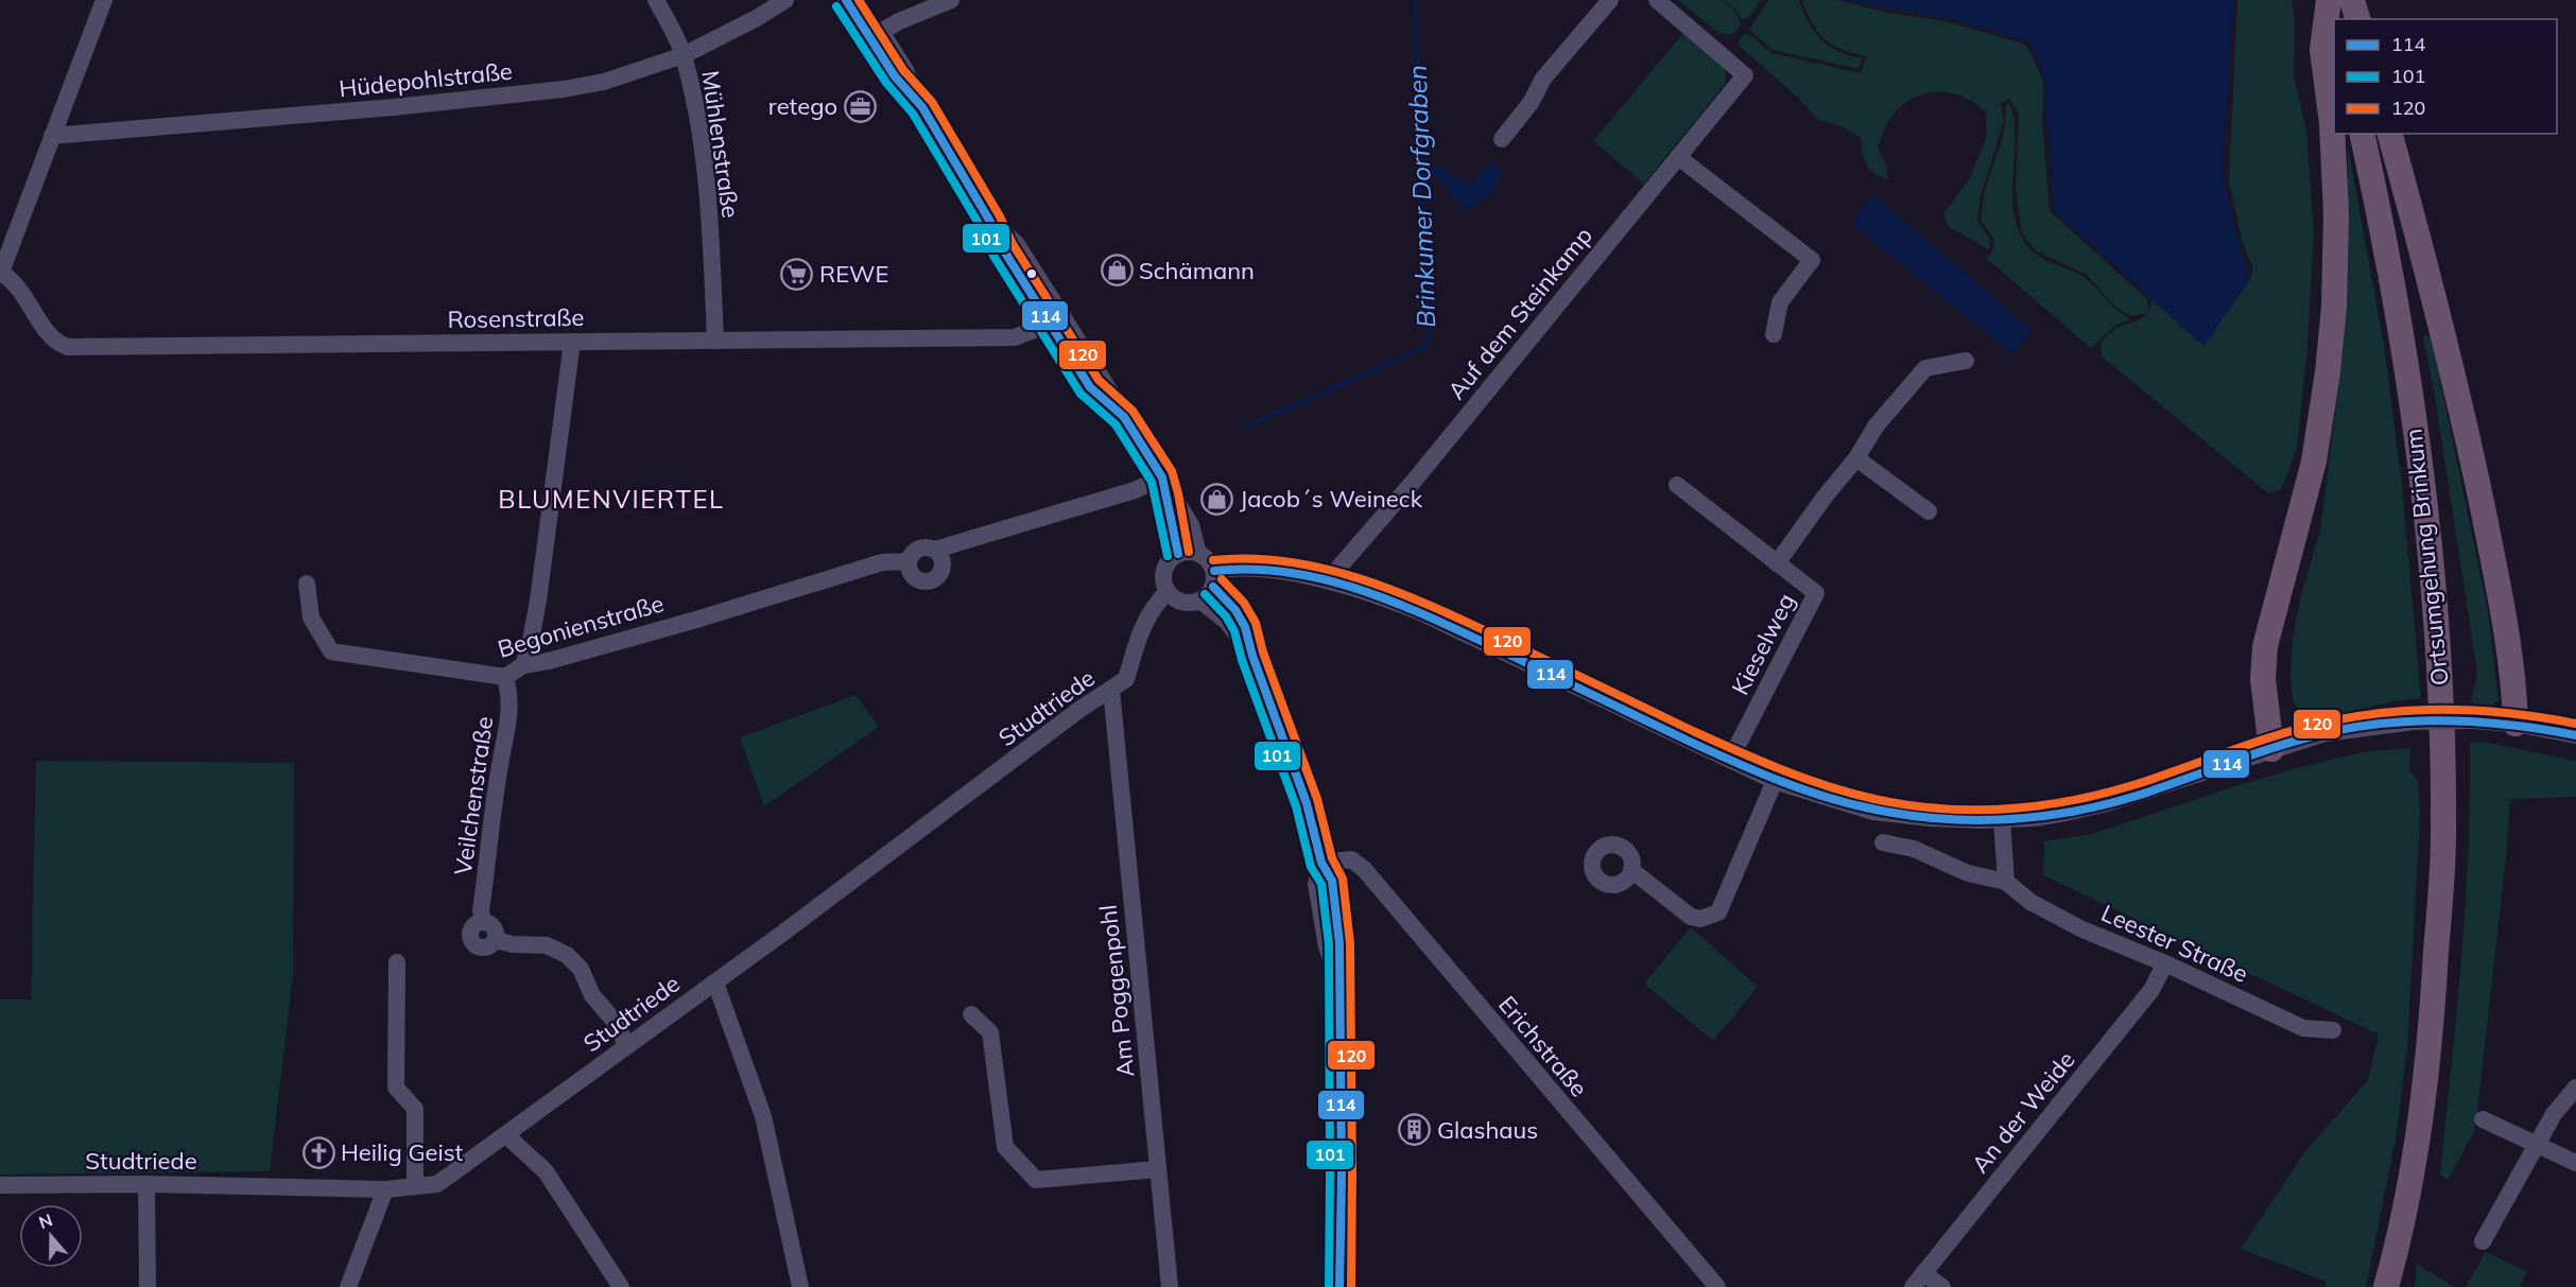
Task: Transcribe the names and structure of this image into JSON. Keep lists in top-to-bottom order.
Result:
{
  "streets": {
    "highway": ["Ortsumgehung Brinkum"],
    "street": [
      "Hüdepohlstraße",
      "Mühlenstraße",
      "Auf dem Steinkamp",
      "Rosenstraße",
      "Begonienstraße",
      "Kieselweg",
      "Studtriede",
      "Veilchenstraße",
      "Leester Straße",
      "Am Poggenpohl",
      "Erichstraße",
      "An der Weide"
    ]
  },
  "crossings": [
    ["Hüdepohlstraße", "Mühlenstraße"],
    ["Mühlenstraße", "Rosenstraße"],
    ["Begonienstraße", "Veilchenstraße"],
    ["Studtriede", "Veilchenstraße"],
    ["Studtriede", "Am Poggenpohl"],
    ["Leester Straße", "An der Weide"]
  ],
  "districts": ["BLUMENVIERTEL"],
  "water": ["Brinkumer Dorfgraben"],
  "places": {
    "office": ["retego"],
    "shop": ["Schämann", "Jacob´s Weineck"],
    "supermarket": ["REWE"],
    "building": ["Glashaus"],
    "church": ["Heilig Geist"]
  },
  "lines": ["transit line 114", "transit line 120", "transit line 101"],
  "legend": ["114", "101", "120"],
  "north": "top"
}
